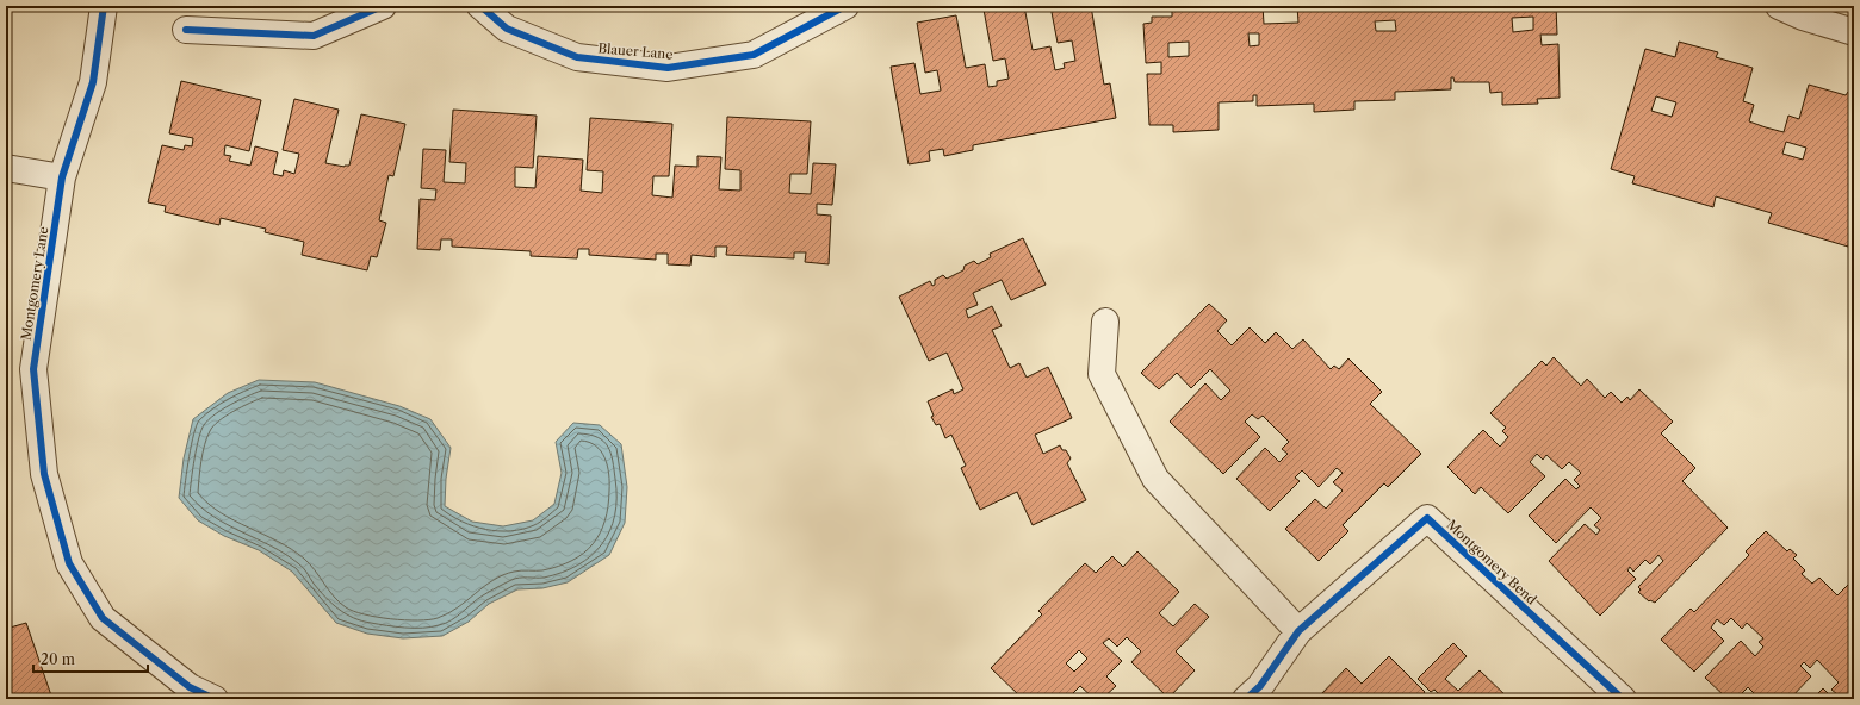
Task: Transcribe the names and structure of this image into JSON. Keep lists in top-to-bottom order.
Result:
{
  "streets": {
    "street": ["Blauer Lane", "Montgomery Lane", "Montgomery Bend"]
  },
  "scale_bar": "20 m"
}
